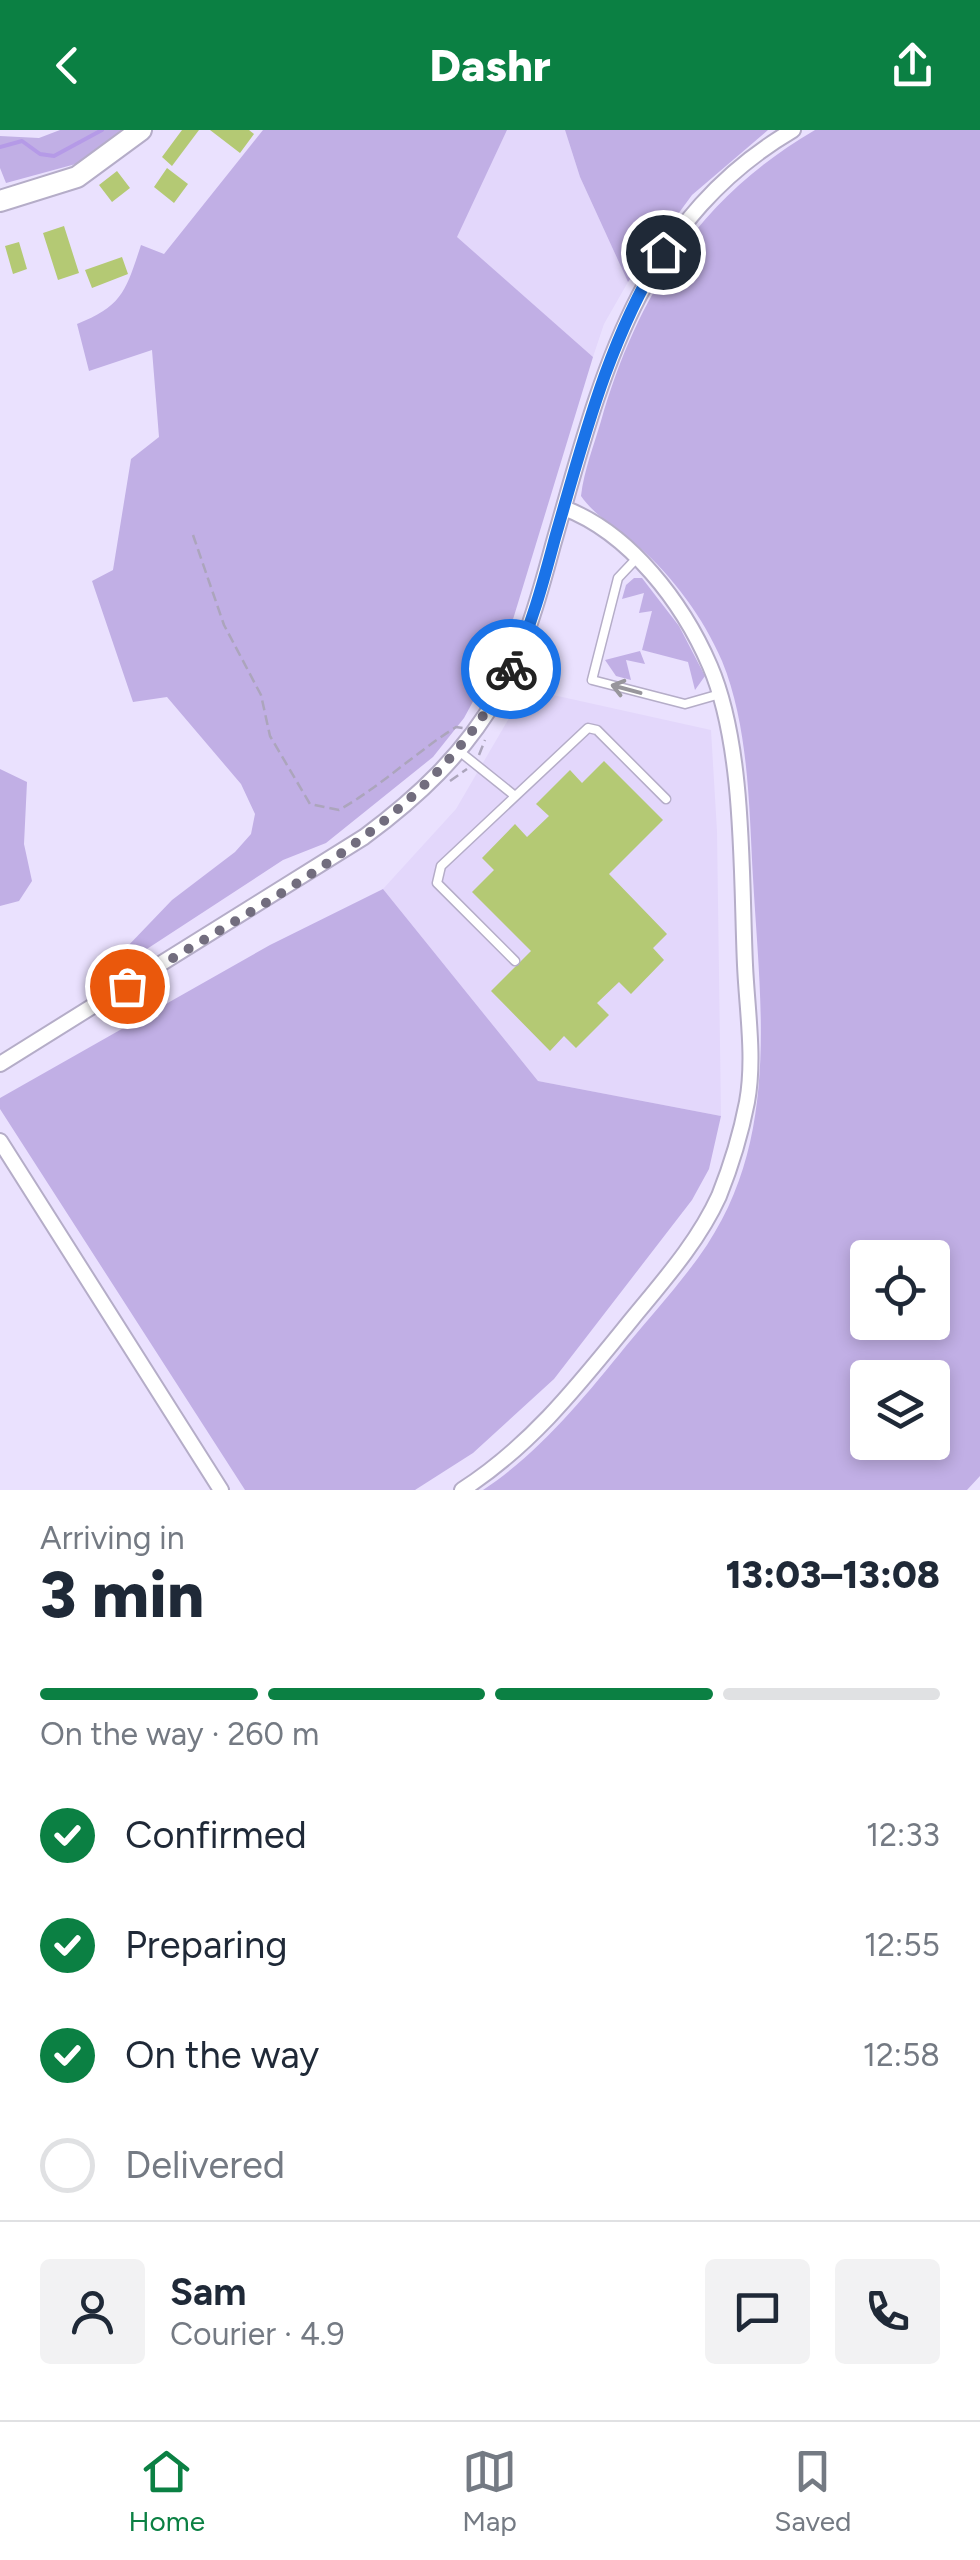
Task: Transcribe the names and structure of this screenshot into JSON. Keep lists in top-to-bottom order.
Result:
{
  "page": {
    "header": "Dashr",
    "heading": ["3 min", "Arriving in", "13:03–13:08"],
    "panel": ["Sam", "Courier · 4.9"],
    "bar": "On the way · 260 m",
    "list": [
      ["Confirmed", "12:33"],
      ["Preparing", "12:55"],
      ["On the way", "12:58"],
      "Delivered"
    ],
    "tabs": ["Home", "Map", "Saved"]
  }
}
